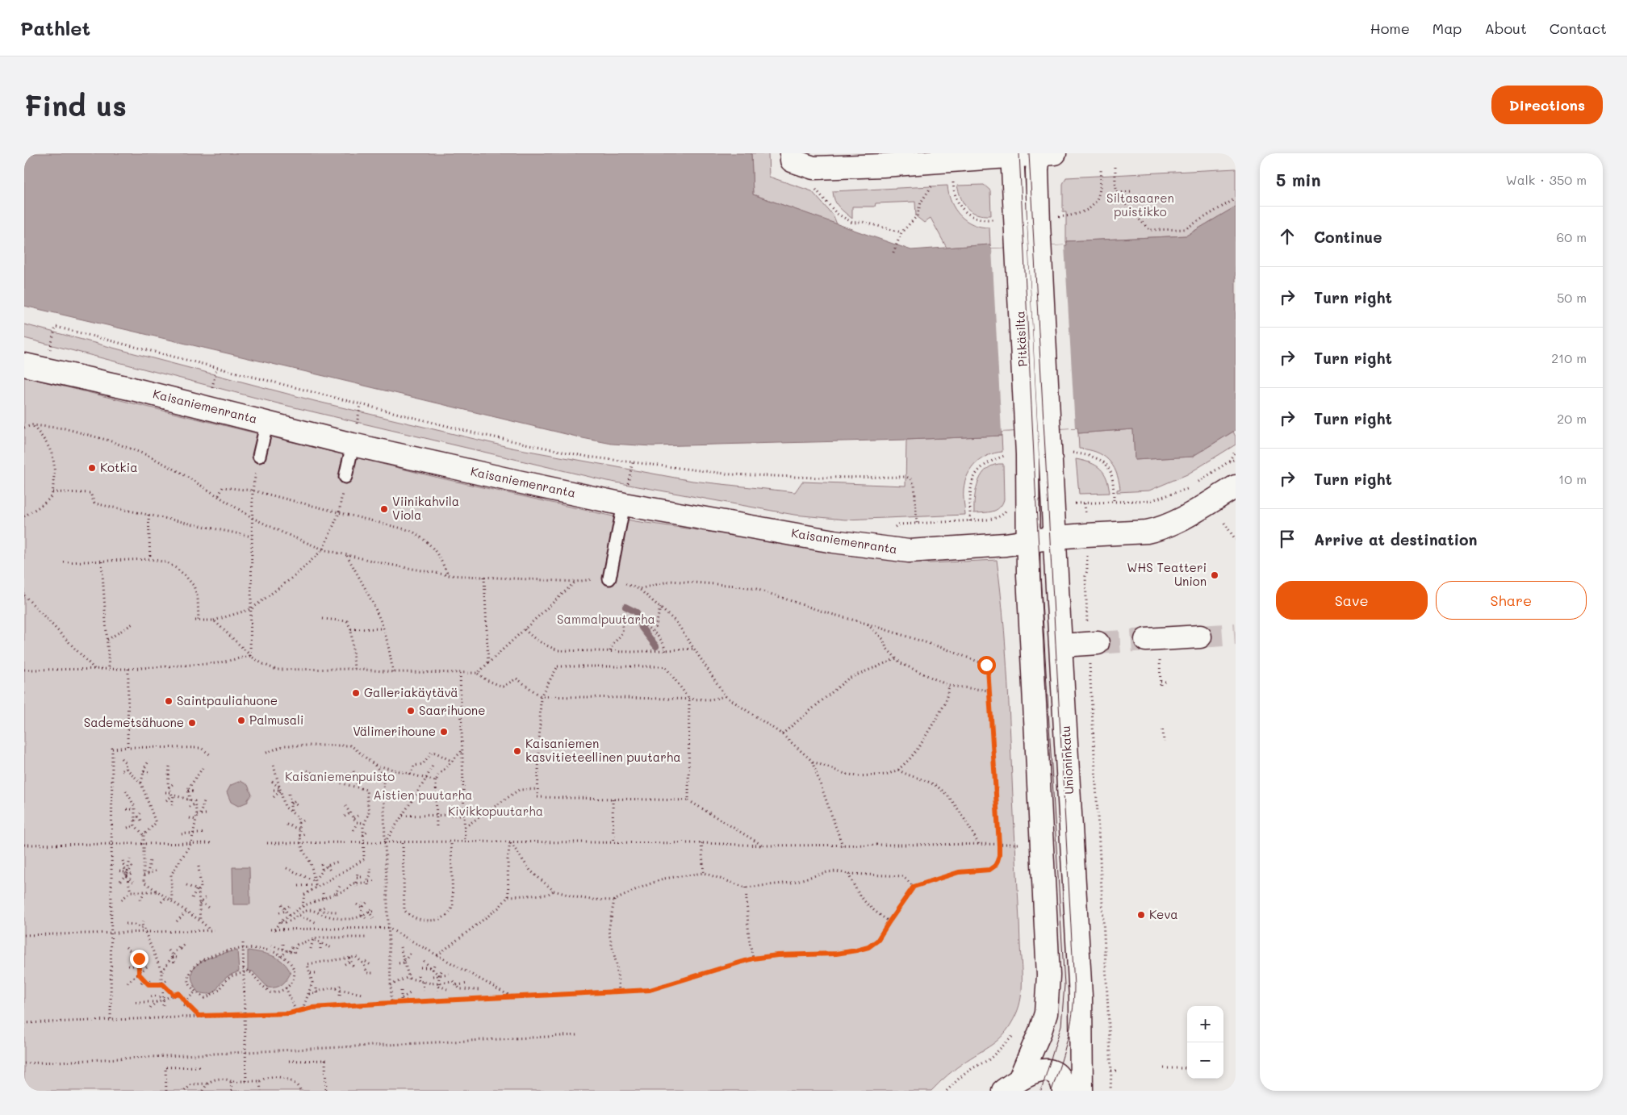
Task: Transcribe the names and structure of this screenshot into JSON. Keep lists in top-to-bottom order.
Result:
{
  "streets": {
    "main road": ["Pitkäsilta", "Kaisaniemenranta", "Unioninkatu"]
  },
  "crossings": [
    ["Pitkäsilta", "Kaisaniemenranta"],
    ["Pitkäsilta", "Unioninkatu"],
    ["Kaisaniemenranta", "Unioninkatu"]
  ],
  "parks": [
    "Siltasaaren puistikko",
    "Sammalpuutarha",
    "Kaisaniemenpuisto",
    "Aistien puutarha",
    "Kivikkopuutarha"
  ],
  "places": [
    "Kotkia",
    "Viinikahvila Viola",
    "WHS Teatteri Union",
    "Galleriakäytävä",
    "Saintpauliahuone",
    "Saarihuone",
    "Palmusali",
    "Sademetsähuone",
    "Välimerihoune",
    "Kaisaniemen kasvitieteellinen puutarha",
    "Keva"
  ],
  "page": {
    "header": "Pathlet",
    "nav": [
      "Home",
      "Map",
      "About",
      "Contact"
    ],
    "buttons": [
      "Directions",
      ["Save", "Share"]
    ],
    "title": "Find us",
    "heading": ["5 min", "Walk · 350 m"],
    "list": [
      ["Continue", "60 m"],
      ["Turn right", "50 m"],
      ["Turn right", "210 m"],
      ["Turn right", "20 m"],
      ["Turn right", "10 m"],
      "Arrive at destination"
    ],
    "map_buttons": ["+", "−"]
  }
}
